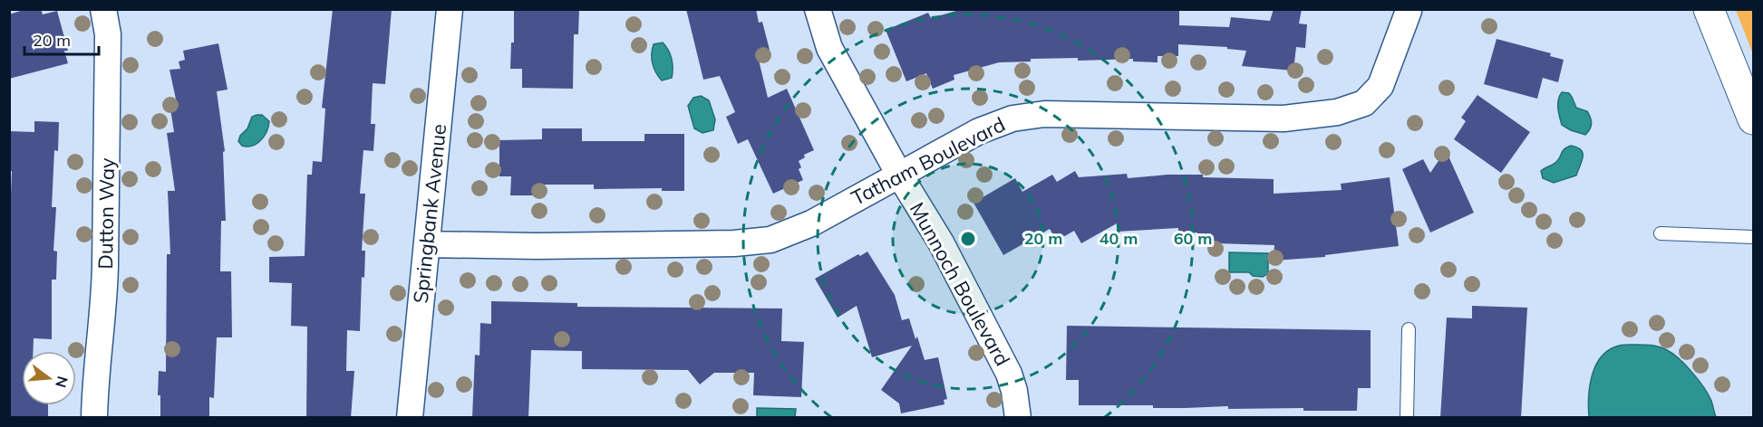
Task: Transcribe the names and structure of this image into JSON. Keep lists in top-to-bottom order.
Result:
{
  "streets": {
    "street": [
      "Tatham Boulevard",
      "Dutton Way",
      "Springbank Avenue",
      "Munnoch Boulevard"
    ]
  },
  "crossings": [
    ["Tatham Boulevard", "Springbank Avenue"],
    ["Tatham Boulevard", "Munnoch Boulevard"]
  ],
  "scale_bar": "20 m",
  "north": "right",
  "rings": ["20 m", "40 m", "60 m"]
}
